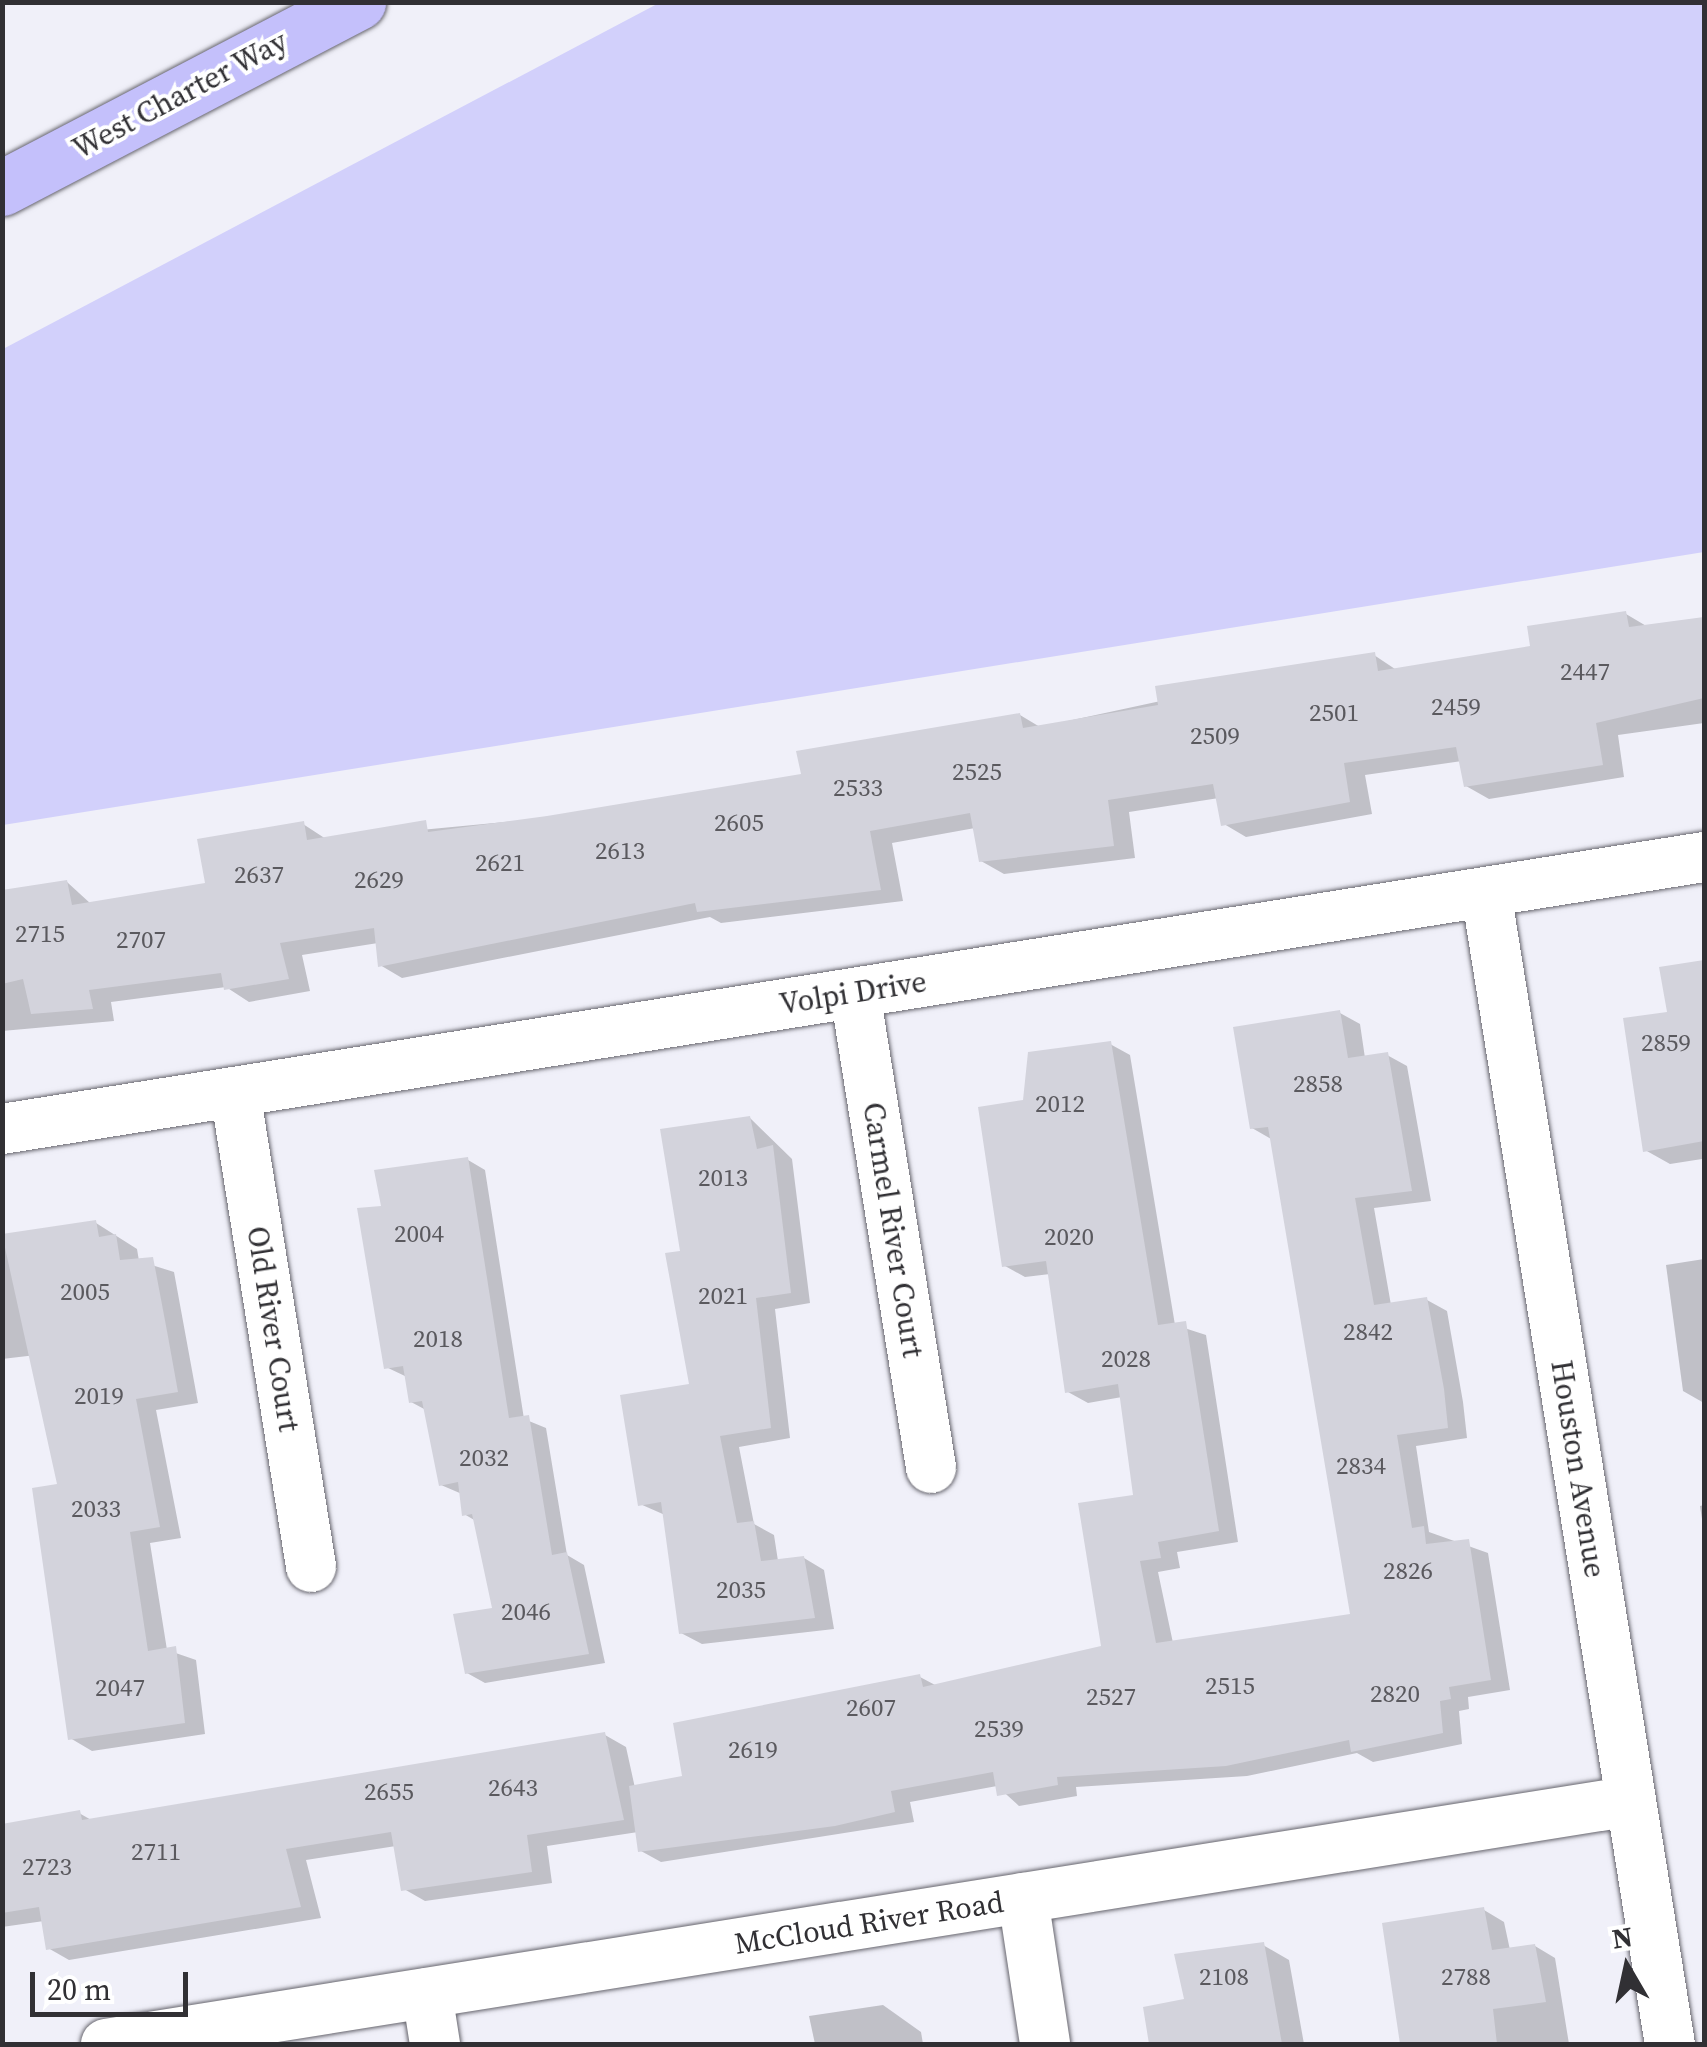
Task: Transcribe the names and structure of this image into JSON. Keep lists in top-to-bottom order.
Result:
{
  "streets": {
    "highway": ["West Charter Way"],
    "street": [
      "Volpi Drive",
      "Carmel River Court",
      "Old River Court",
      "Houston Avenue",
      "McCloud River Road"
    ]
  },
  "crossings": [
    ["Volpi Drive", "Carmel River Court"],
    ["Volpi Drive", "Old River Court"],
    ["Volpi Drive", "Houston Avenue"],
    ["Houston Avenue", "McCloud River Road"]
  ],
  "house_numbers": [
    "2447",
    "2459",
    "2501",
    "2509",
    "2525",
    "2533",
    "2605",
    "2613",
    "2621",
    "2637",
    "2629",
    "2715",
    "2707",
    "2859",
    "2858",
    "2012",
    "2013",
    "2004",
    "2020",
    "2005",
    "2021",
    "2842",
    "2018",
    "2028",
    "2019",
    "2032",
    "2834",
    "2033",
    "2826",
    "2035",
    "2046",
    "2515",
    "2047",
    "2820",
    "2527",
    "2607",
    "2539",
    "2619",
    "2643",
    "2655",
    "2711",
    "2723",
    "2108",
    "2788"
  ],
  "scale_bar": "20 m",
  "north": "top"
}
